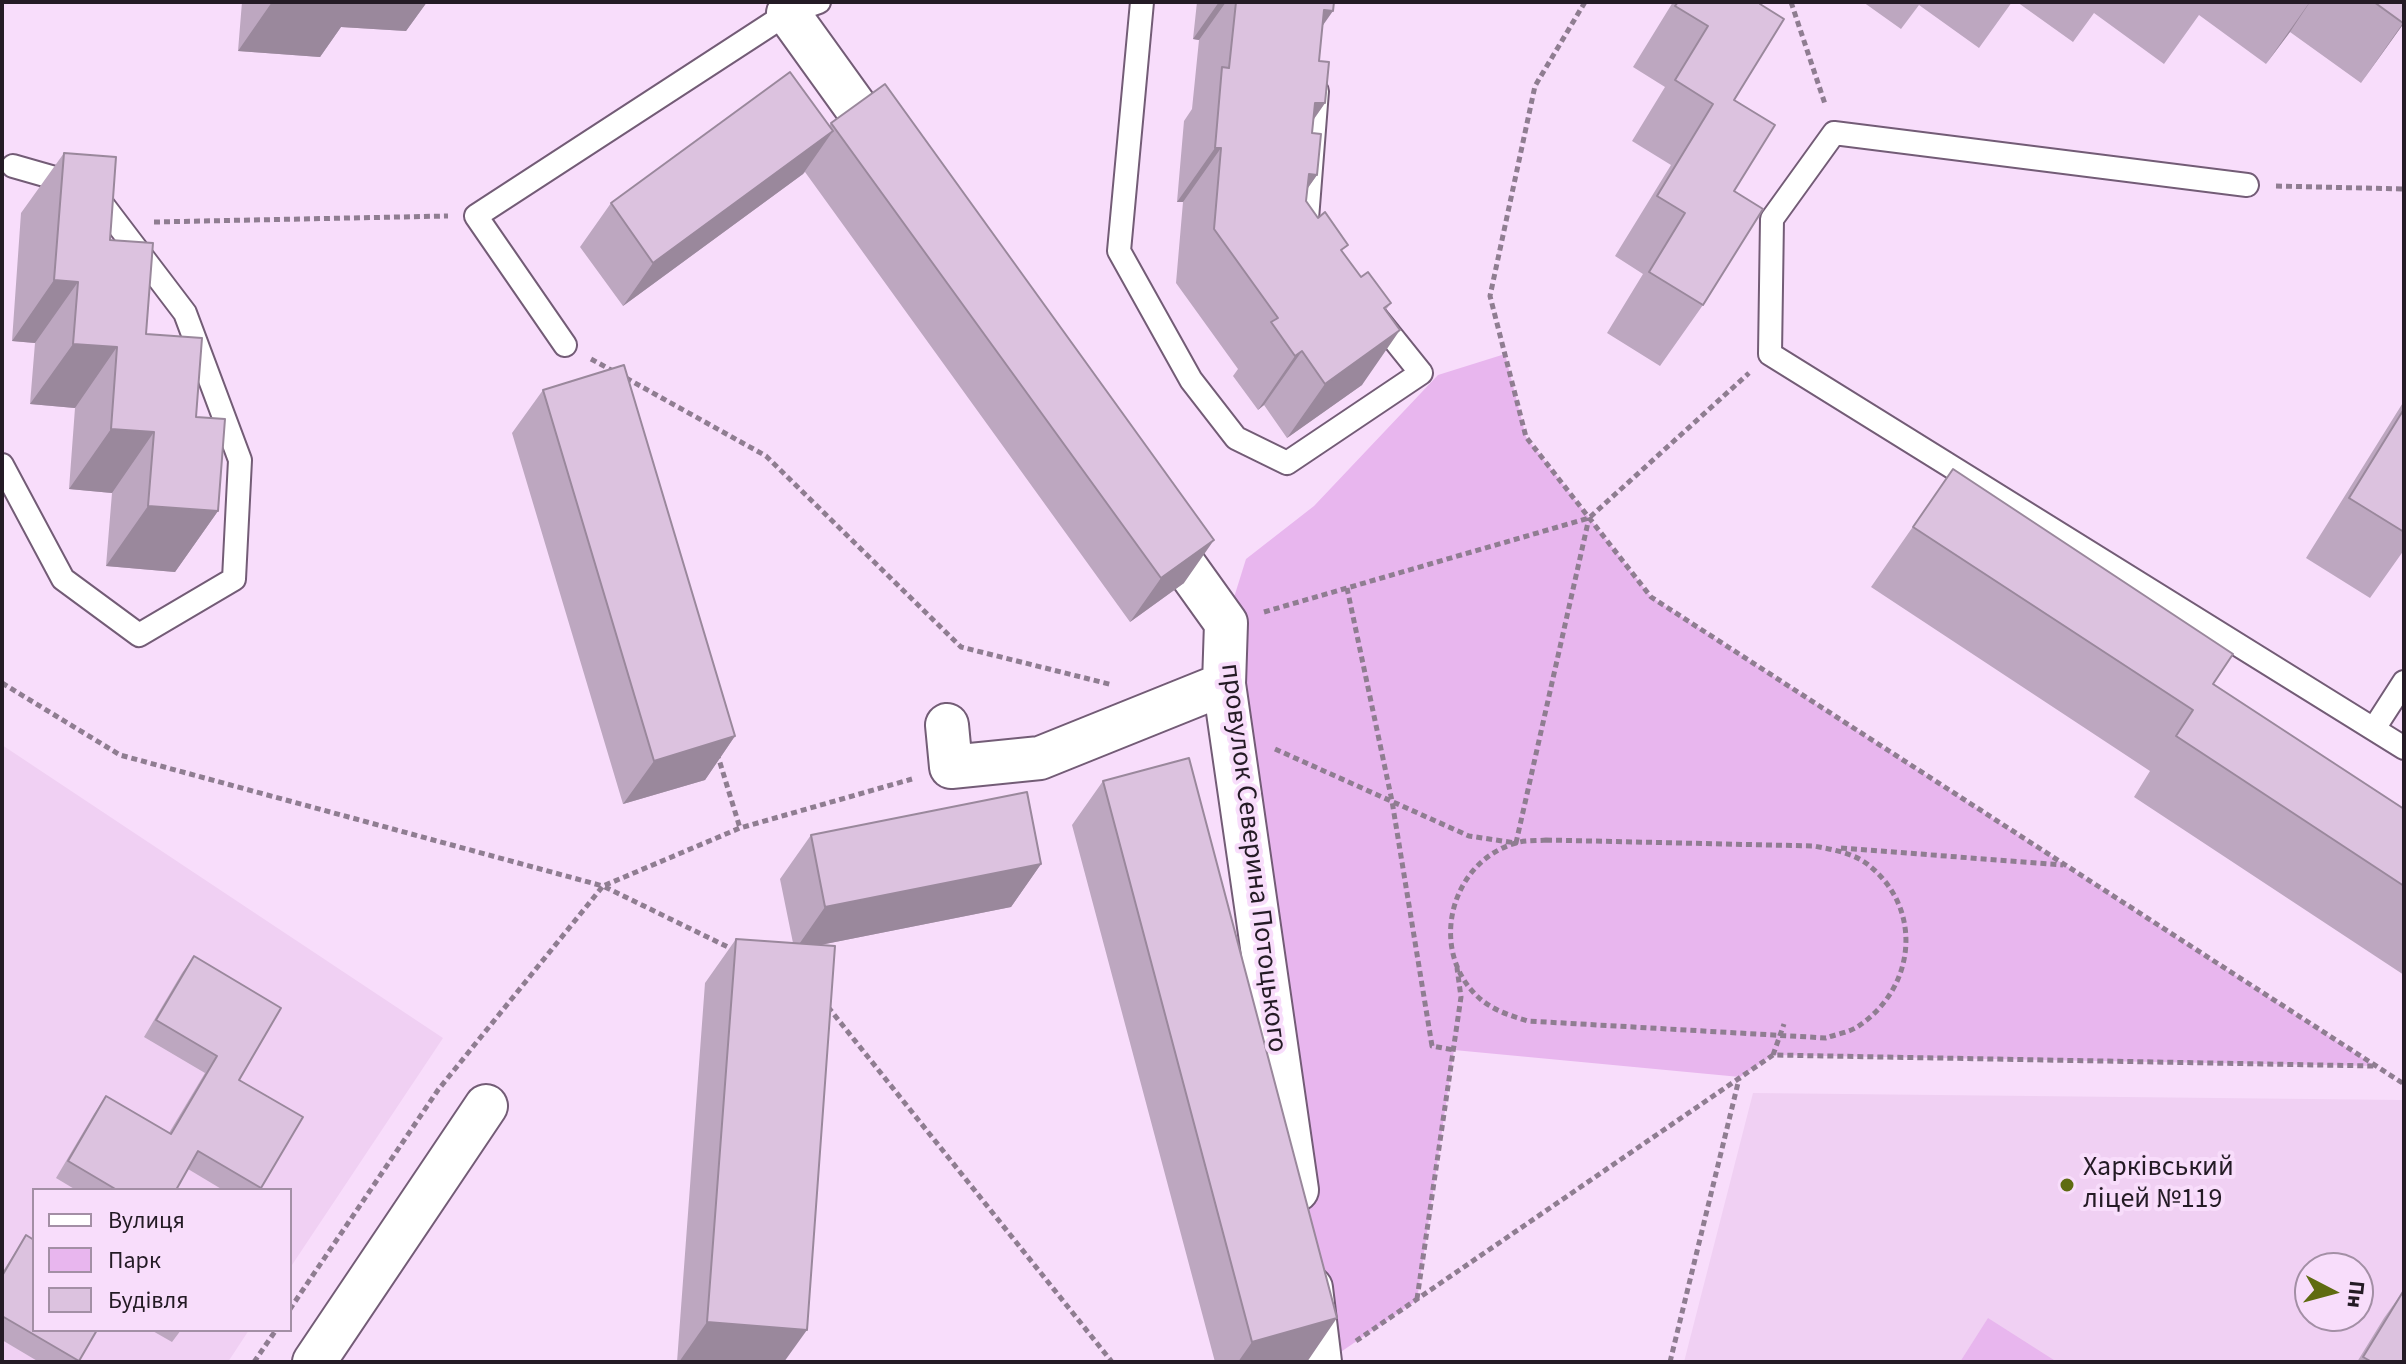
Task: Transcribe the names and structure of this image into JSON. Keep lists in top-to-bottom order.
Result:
{
  "streets": {
    "street": ["провулок Северина Потоцького"]
  },
  "places": ["Харківський ліцей №119"],
  "legend": ["Вулиця", "Парк", "Будівля"],
  "north": "right"
}
